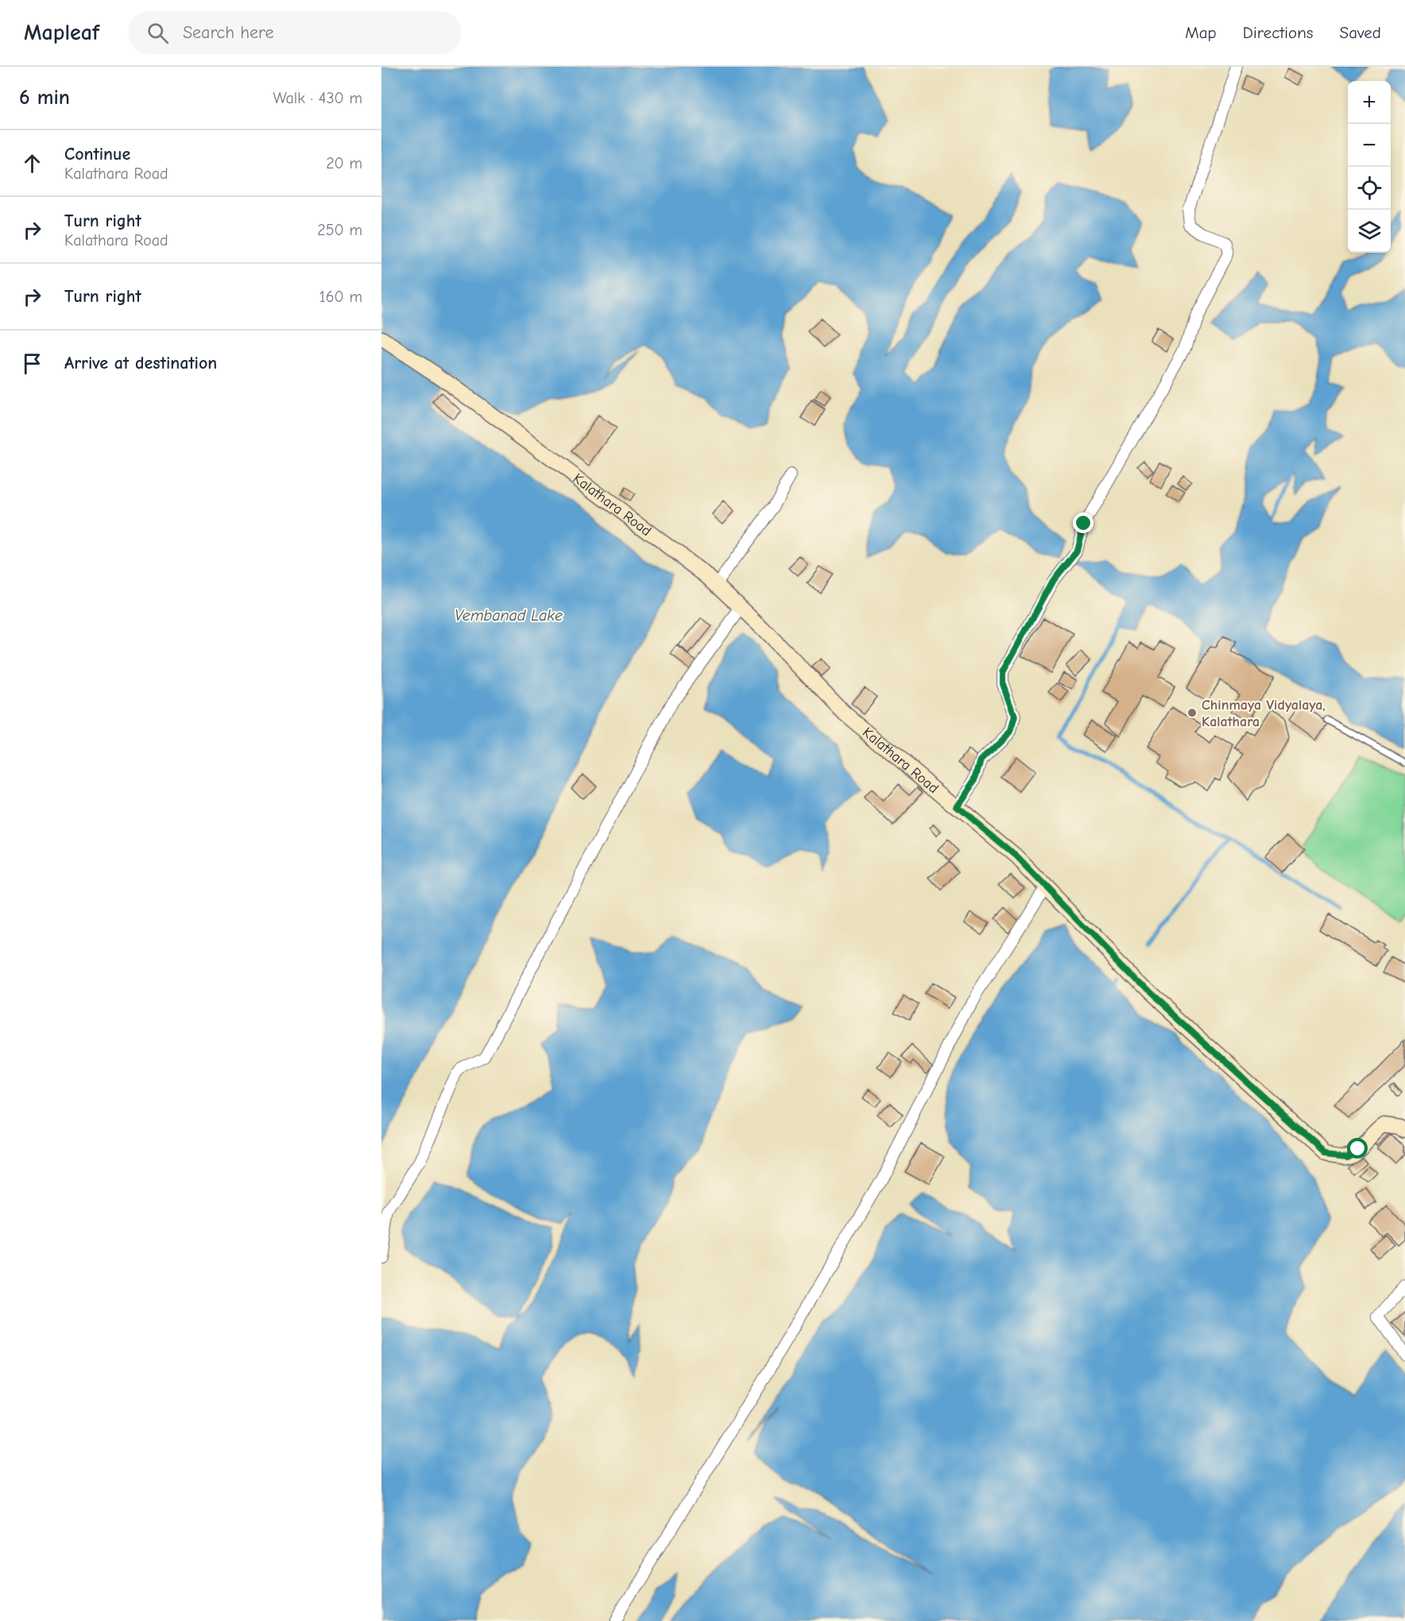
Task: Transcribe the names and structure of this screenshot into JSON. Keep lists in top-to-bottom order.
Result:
{
  "streets": {
    "street": ["Kalathara Road"]
  },
  "water": ["Vembanad Lake"],
  "places": ["Chinmaya Vidyalaya, Kalathara"],
  "page": {
    "header": "Mapleaf",
    "search": "Search here",
    "nav": ["Map", "Directions", "Saved"],
    "heading": ["6 min", "Walk · 430 m"],
    "map_buttons": ["+", "−"],
    "list": [
      ["Continue", "Kalathara Road", "20 m"],
      ["Turn right", "Kalathara Road", "250 m"],
      ["Turn right", "160 m"],
      "Arrive at destination"
    ]
  }
}
